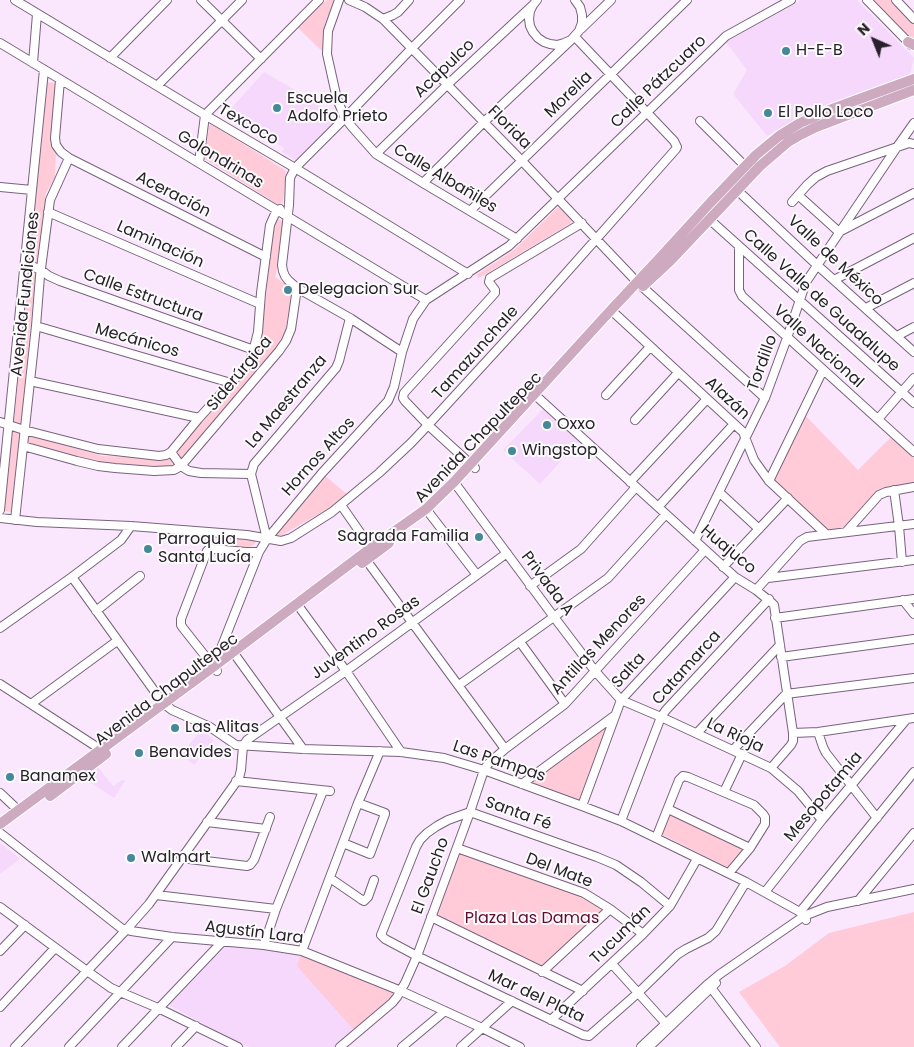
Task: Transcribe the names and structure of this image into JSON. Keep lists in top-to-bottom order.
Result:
{
  "streets": {
    "main road": ["Avenida Chapultepec"],
    "street": [
      "Acapulco",
      "Calle Pátzcuaro",
      "Morelia",
      "Texcoco",
      "Florida",
      "Golondrinas",
      "Calle Albañiles",
      "Aceración",
      "Laminación",
      "Valle de México",
      "Avenida Fundiciones",
      "Calle Estructura",
      "Calle Valle de Guadalupe",
      "Mecánicos",
      "Valle Nacional",
      "Tamazunchale",
      "Tordillo",
      "Siderúrgica",
      "Alazán",
      "La Maestranza",
      "Hornos Altos",
      "Huajuco",
      "Privada A",
      "Juventino Rosas",
      "Antillas Menores",
      "Catamarca",
      "Salta",
      "La Rioja",
      "Las Pampas",
      "Mesopotamia",
      "Santa Fé",
      "Del Mate",
      "El Gaucho",
      "Agustín Lara",
      "Tucumán",
      "Mar del Plata"
    ]
  },
  "crossings": [
    ["Acapulco", "Florida"],
    ["Acapulco", "Calle Albañiles"],
    ["Calle Pátzcuaro", "Florida"],
    ["Calle Pátzcuaro", "Tamazunchale"],
    ["Calle Pátzcuaro", "Hornos Altos"],
    ["Morelia", "Florida"],
    ["Morelia", "Calle Albañiles"],
    ["Texcoco", "Hornos Altos"],
    ["Florida", "Tamazunchale"],
    ["Florida", "Tordillo"],
    ["Florida", "Avenida Chapultepec"],
    ["Florida", "Hornos Altos"],
    ["Golondrinas", "Avenida Fundiciones"],
    ["Golondrinas", "Siderúrgica"],
    ["Golondrinas", "Hornos Altos"],
    ["Calle Albañiles", "Hornos Altos"],
    ["Aceración", "Avenida Fundiciones"],
    ["Aceración", "Siderúrgica"],
    ["Laminación", "Avenida Fundiciones"],
    ["Laminación", "Siderúrgica"],
    ["Avenida Fundiciones", "Calle Estructura"],
    ["Avenida Fundiciones", "Mecánicos"],
    ["Calle Estructura", "Siderúrgica"],
    ["Calle Valle de Guadalupe", "Valle Nacional"],
    ["Calle Valle de Guadalupe", "Tordillo"],
    ["Mecánicos", "Siderúrgica"],
    ["Valle Nacional", "Tordillo"],
    ["Tamazunchale", "Hornos Altos"],
    ["Tordillo", "Alazán"],
    ["Tordillo", "Huajuco"],
    ["Alazán", "Avenida Chapultepec"],
    ["Avenida Chapultepec", "Hornos Altos"],
    ["Avenida Chapultepec", "Huajuco"],
    ["Avenida Chapultepec", "Privada A"],
    ["Avenida Chapultepec", "Las Pampas"],
    ["Avenida Chapultepec", "Agustín Lara"],
    ["Huajuco", "Antillas Menores"],
    ["Huajuco", "Catamarca"],
    ["Huajuco", "Salta"],
    ["Privada A", "Juventino Rosas"],
    ["Privada A", "Antillas Menores"],
    ["Privada A", "Salta"],
    ["Privada A", "La Rioja"],
    ["Juventino Rosas", "Las Pampas"],
    ["Antillas Menores", "Las Pampas"],
    ["Antillas Menores", "El Gaucho"],
    ["Catamarca", "La Rioja"],
    ["Catamarca", "Las Pampas"],
    ["Salta", "La Rioja"],
    ["Salta", "Las Pampas"],
    ["La Rioja", "Mesopotamia"],
    ["Las Pampas", "Mesopotamia"],
    ["Las Pampas", "El Gaucho"],
    ["Las Pampas", "Tucumán"],
    ["Las Pampas", "Mar del Plata"],
    ["Santa Fé", "El Gaucho"],
    ["Santa Fé", "Tucumán"],
    ["Santa Fé", "Mar del Plata"],
    ["Del Mate", "El Gaucho"],
    ["Del Mate", "Tucumán"],
    ["El Gaucho", "Agustín Lara"],
    ["El Gaucho", "Mar del Plata"],
    ["Tucumán", "Mar del Plata"]
  ],
  "parks": ["Plaza Las Damas"],
  "places": [
    "H-E-B",
    "Escuela Adolfo Prieto",
    "El Pollo Loco",
    "Delegacion Sur",
    "Oxxo",
    "Wingstop",
    "Sagrada Familia",
    "Parroquia Santa Lucía",
    "Las Alitas",
    "Benavides",
    "Banamex",
    "Walmart"
  ],
  "north": "top left"
}
